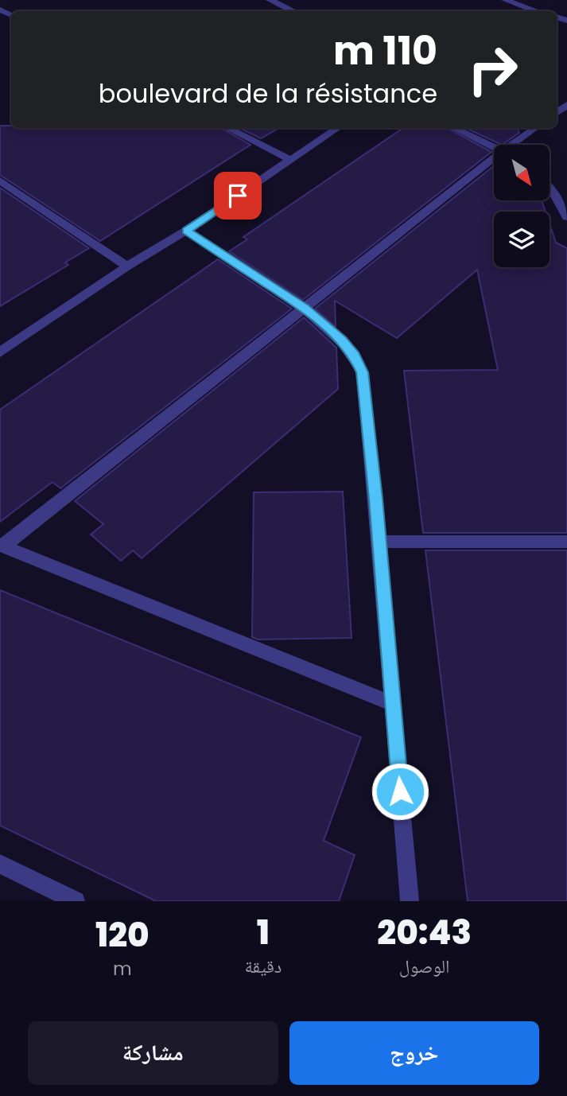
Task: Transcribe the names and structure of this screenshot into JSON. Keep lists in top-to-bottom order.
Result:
{
  "north": "bottom right",
  "page": {
    "turn": ["110 m", "boulevard de la résistance"],
    "eta": [
      "20:43",
      "الوصول",
      "1",
      "دقيقة",
      "120",
      "m"
    ],
    "buttons": ["خروج", "مشاركة"]
  }
}
